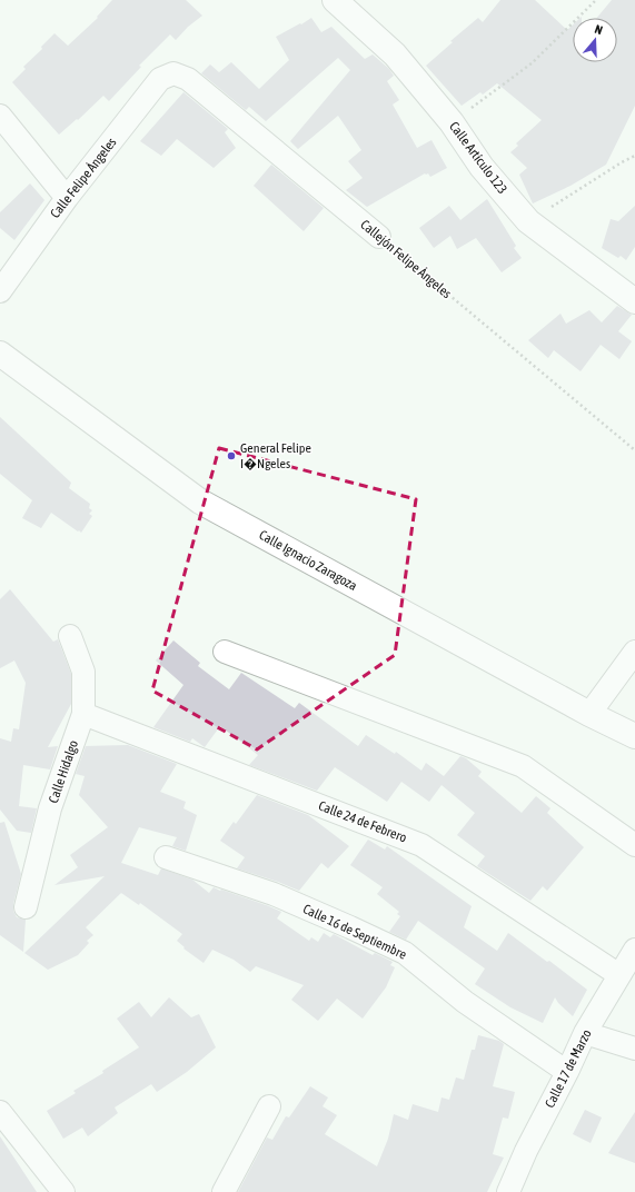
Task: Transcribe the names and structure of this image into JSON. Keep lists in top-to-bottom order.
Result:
{
  "streets": {
    "street": [
      "Calle Artículo 123",
      "Calle Felipe Ángeles",
      "Callejón Felipe Ángeles",
      "Calle Ignacio Zaragoza",
      "Calle Hidalgo",
      "Calle 24 de Febrero",
      "Calle 16 de Septiembre",
      "Calle 17 de Marzo"
    ]
  },
  "crossings": [
    ["Calle Felipe Ángeles", "Callejón Felipe Ángeles"],
    ["Calle Hidalgo", "Calle 24 de Febrero"],
    ["Calle 24 de Febrero", "Calle 17 de Marzo"],
    ["Calle 16 de Septiembre", "Calle 17 de Marzo"]
  ],
  "places": ["General Felipe I�Ngeles"],
  "north": "top"
}
